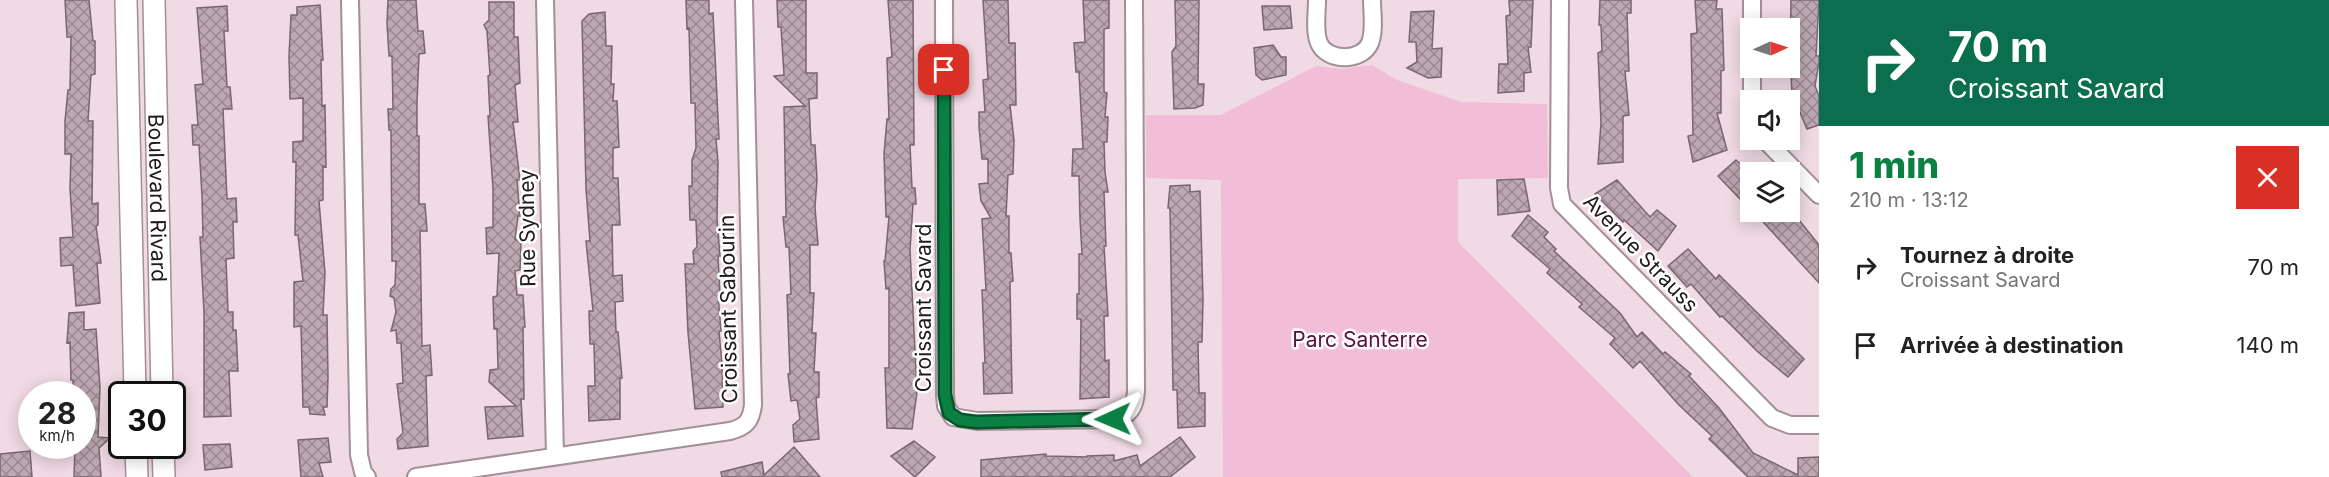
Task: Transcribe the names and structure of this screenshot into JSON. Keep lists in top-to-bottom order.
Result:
{
  "streets": {
    "street": [
      "Boulevard Rivard",
      "Rue Sydney",
      "Avenue Strauss",
      "Croissant Savard",
      "Croissant Sabourin"
    ]
  },
  "crossings": [
    ["Rue Sydney", "Croissant Sabourin"]
  ],
  "parks": ["Parc Santerre"],
  "north": "right",
  "page": {
    "turn": ["70 m", "Croissant Savard"],
    "heading": ["1 min", "210 m · 13:12"],
    "list": [
      {
        "name": "Tournez à droite",
        "note": "Croissant Savard",
        "value": "70 m"
      },
      {
        "name": "Arrivée à destination",
        "value": "140 m"
      }
    ],
    "speed": "28 km/h",
    "limit": "30"
  }
}
